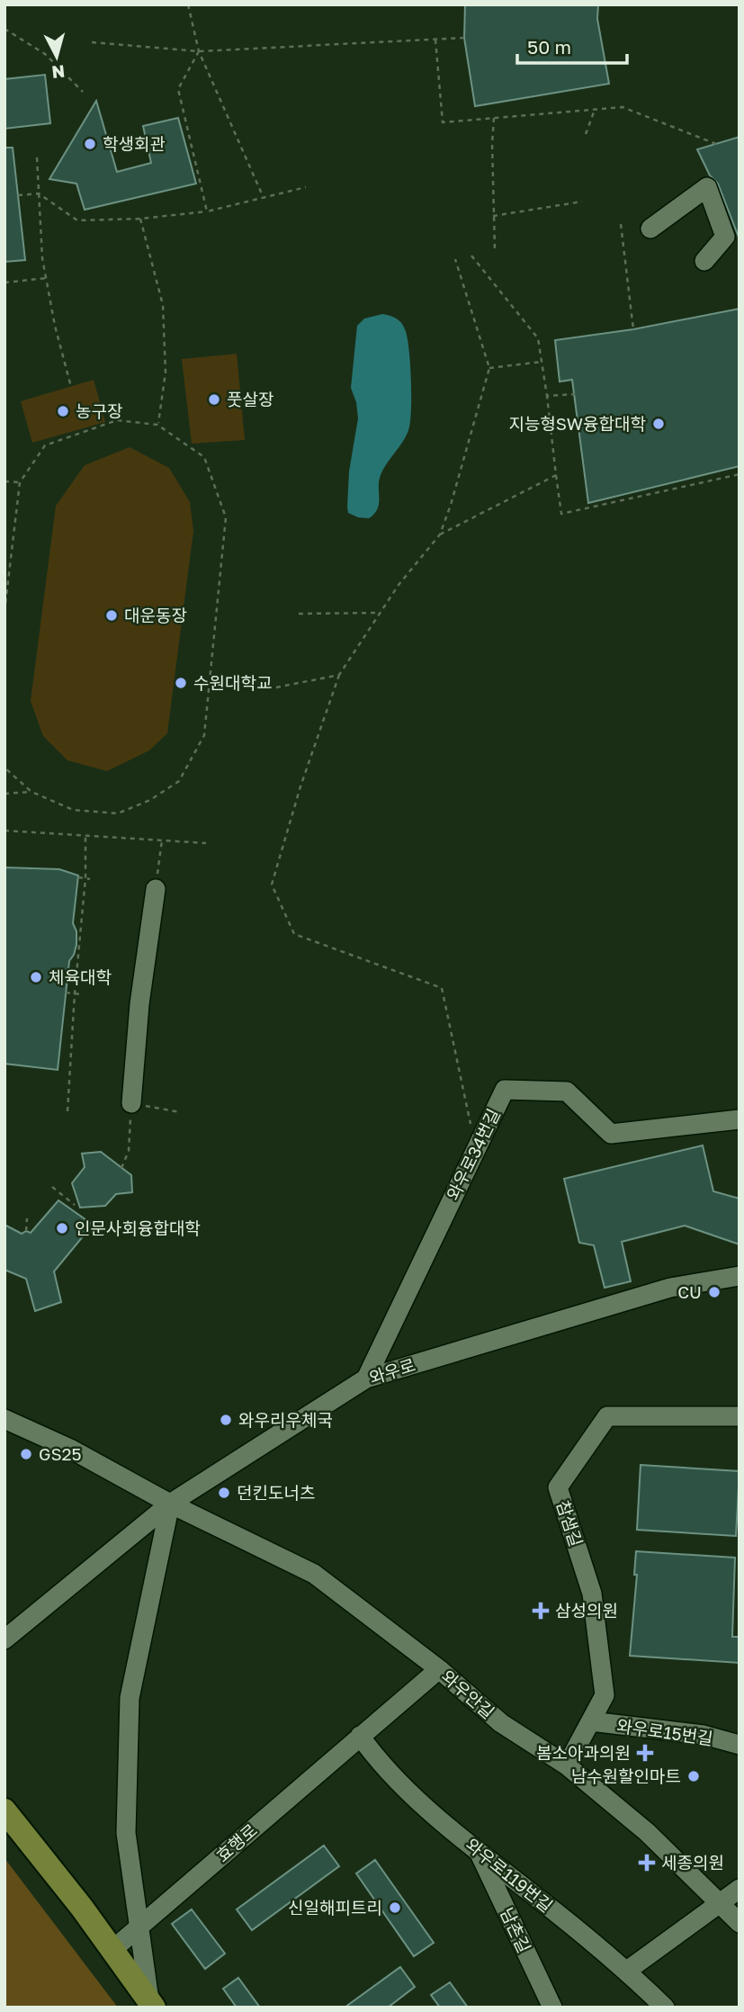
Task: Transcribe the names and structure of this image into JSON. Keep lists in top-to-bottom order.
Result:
{
  "streets": {
    "street": [
      "와우로34번길",
      "와우로",
      "참샘길",
      "와우안길",
      "와우로15번길",
      "효행로",
      "와우로119번길",
      "남촌길"
    ]
  },
  "crossings": [
    ["와우로34번길", "와우로"],
    ["와우로", "와우안길"],
    ["참샘길", "와우안길"],
    ["참샘길", "와우로15번길"],
    ["효행로", "와우로119번길"],
    ["와우로119번길", "남촌길"]
  ],
  "places": {
    "other": [
      "학생회관",
      "풋살장",
      "농구장",
      "지능형SW융합대학",
      "대운동장",
      "수원대학교",
      "체육대학",
      "인문사회융합대학",
      "CU",
      "와우리우체국",
      "GS25",
      "던킨도너츠",
      "남수원할인마트",
      "신일해피트리"
    ],
    "health": ["삼성의원", "봄소아과의원", "세종의원"]
  },
  "scale_bar": "50 m",
  "north": "bottom"
}
